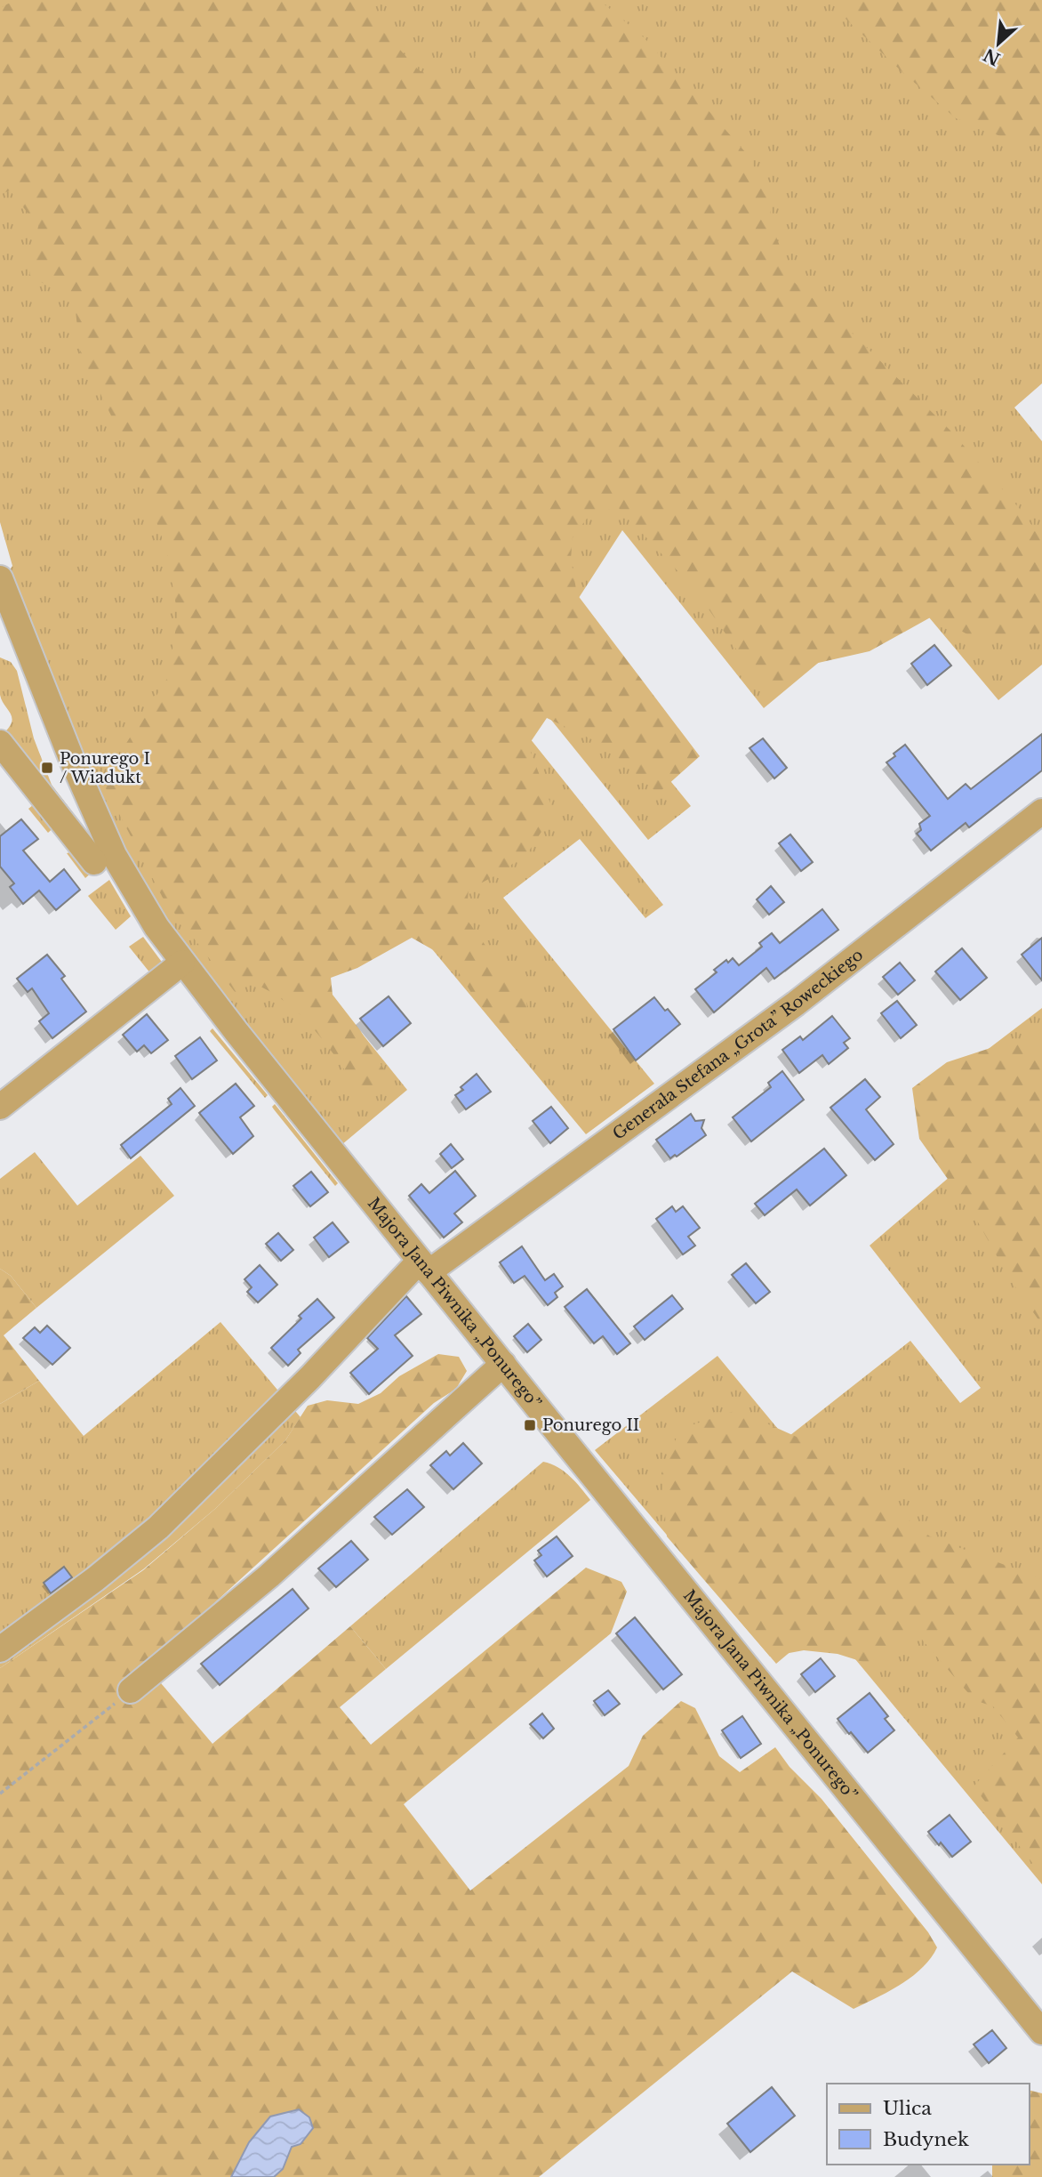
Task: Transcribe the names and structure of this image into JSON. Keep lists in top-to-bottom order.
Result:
{
  "streets": {
    "street": ["Generała Stefana „Grota” Roweckiego", "Majora Jana Piwnika „Ponurego”"]
  },
  "crossings": [
    ["Generała Stefana „Grota” Roweckiego", "Majora Jana Piwnika „Ponurego”"]
  ],
  "places": {
    "transit": ["Ponurego I / Wiadukt", "Ponurego II"]
  },
  "legend": ["Ulica", "Budynek"],
  "north": "bottom left"
}
